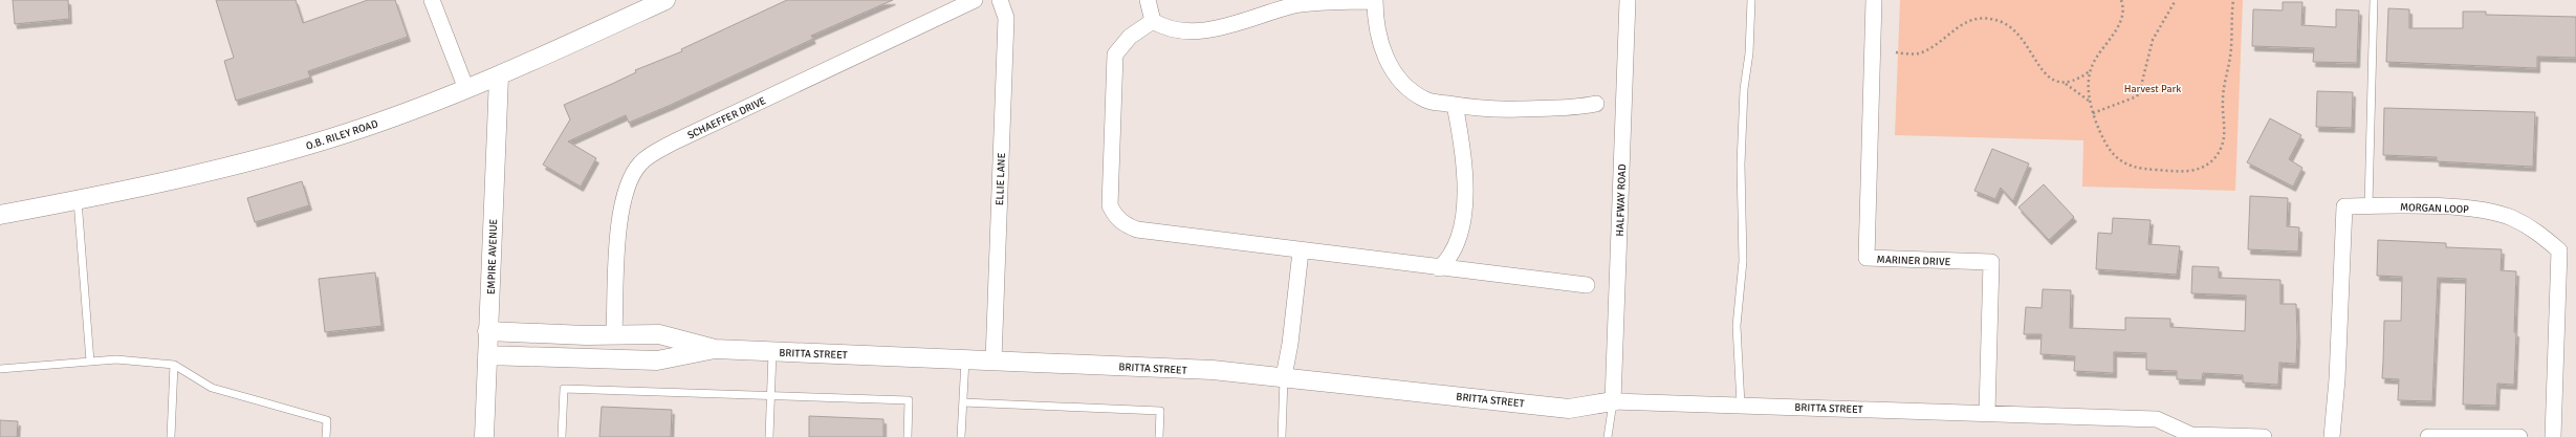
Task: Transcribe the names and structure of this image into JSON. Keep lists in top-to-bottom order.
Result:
{
  "streets": {
    "street": [
      "SCHAEFFER DRIVE",
      "O.B. RILEY ROAD",
      "ELLIE LANE",
      "HALFWAY ROAD",
      "MORGAN LOOP",
      "EMPIRE AVENUE",
      "MARINER DRIVE",
      "BRITTA STREET"
    ]
  },
  "crossings": [
    ["SCHAEFFER DRIVE", "BRITTA STREET"],
    ["O.B. RILEY ROAD", "EMPIRE AVENUE"],
    ["ELLIE LANE", "BRITTA STREET"],
    ["HALFWAY ROAD", "BRITTA STREET"],
    ["EMPIRE AVENUE", "BRITTA STREET"],
    ["MARINER DRIVE", "BRITTA STREET"]
  ],
  "parks": ["Harvest Park"]
}
